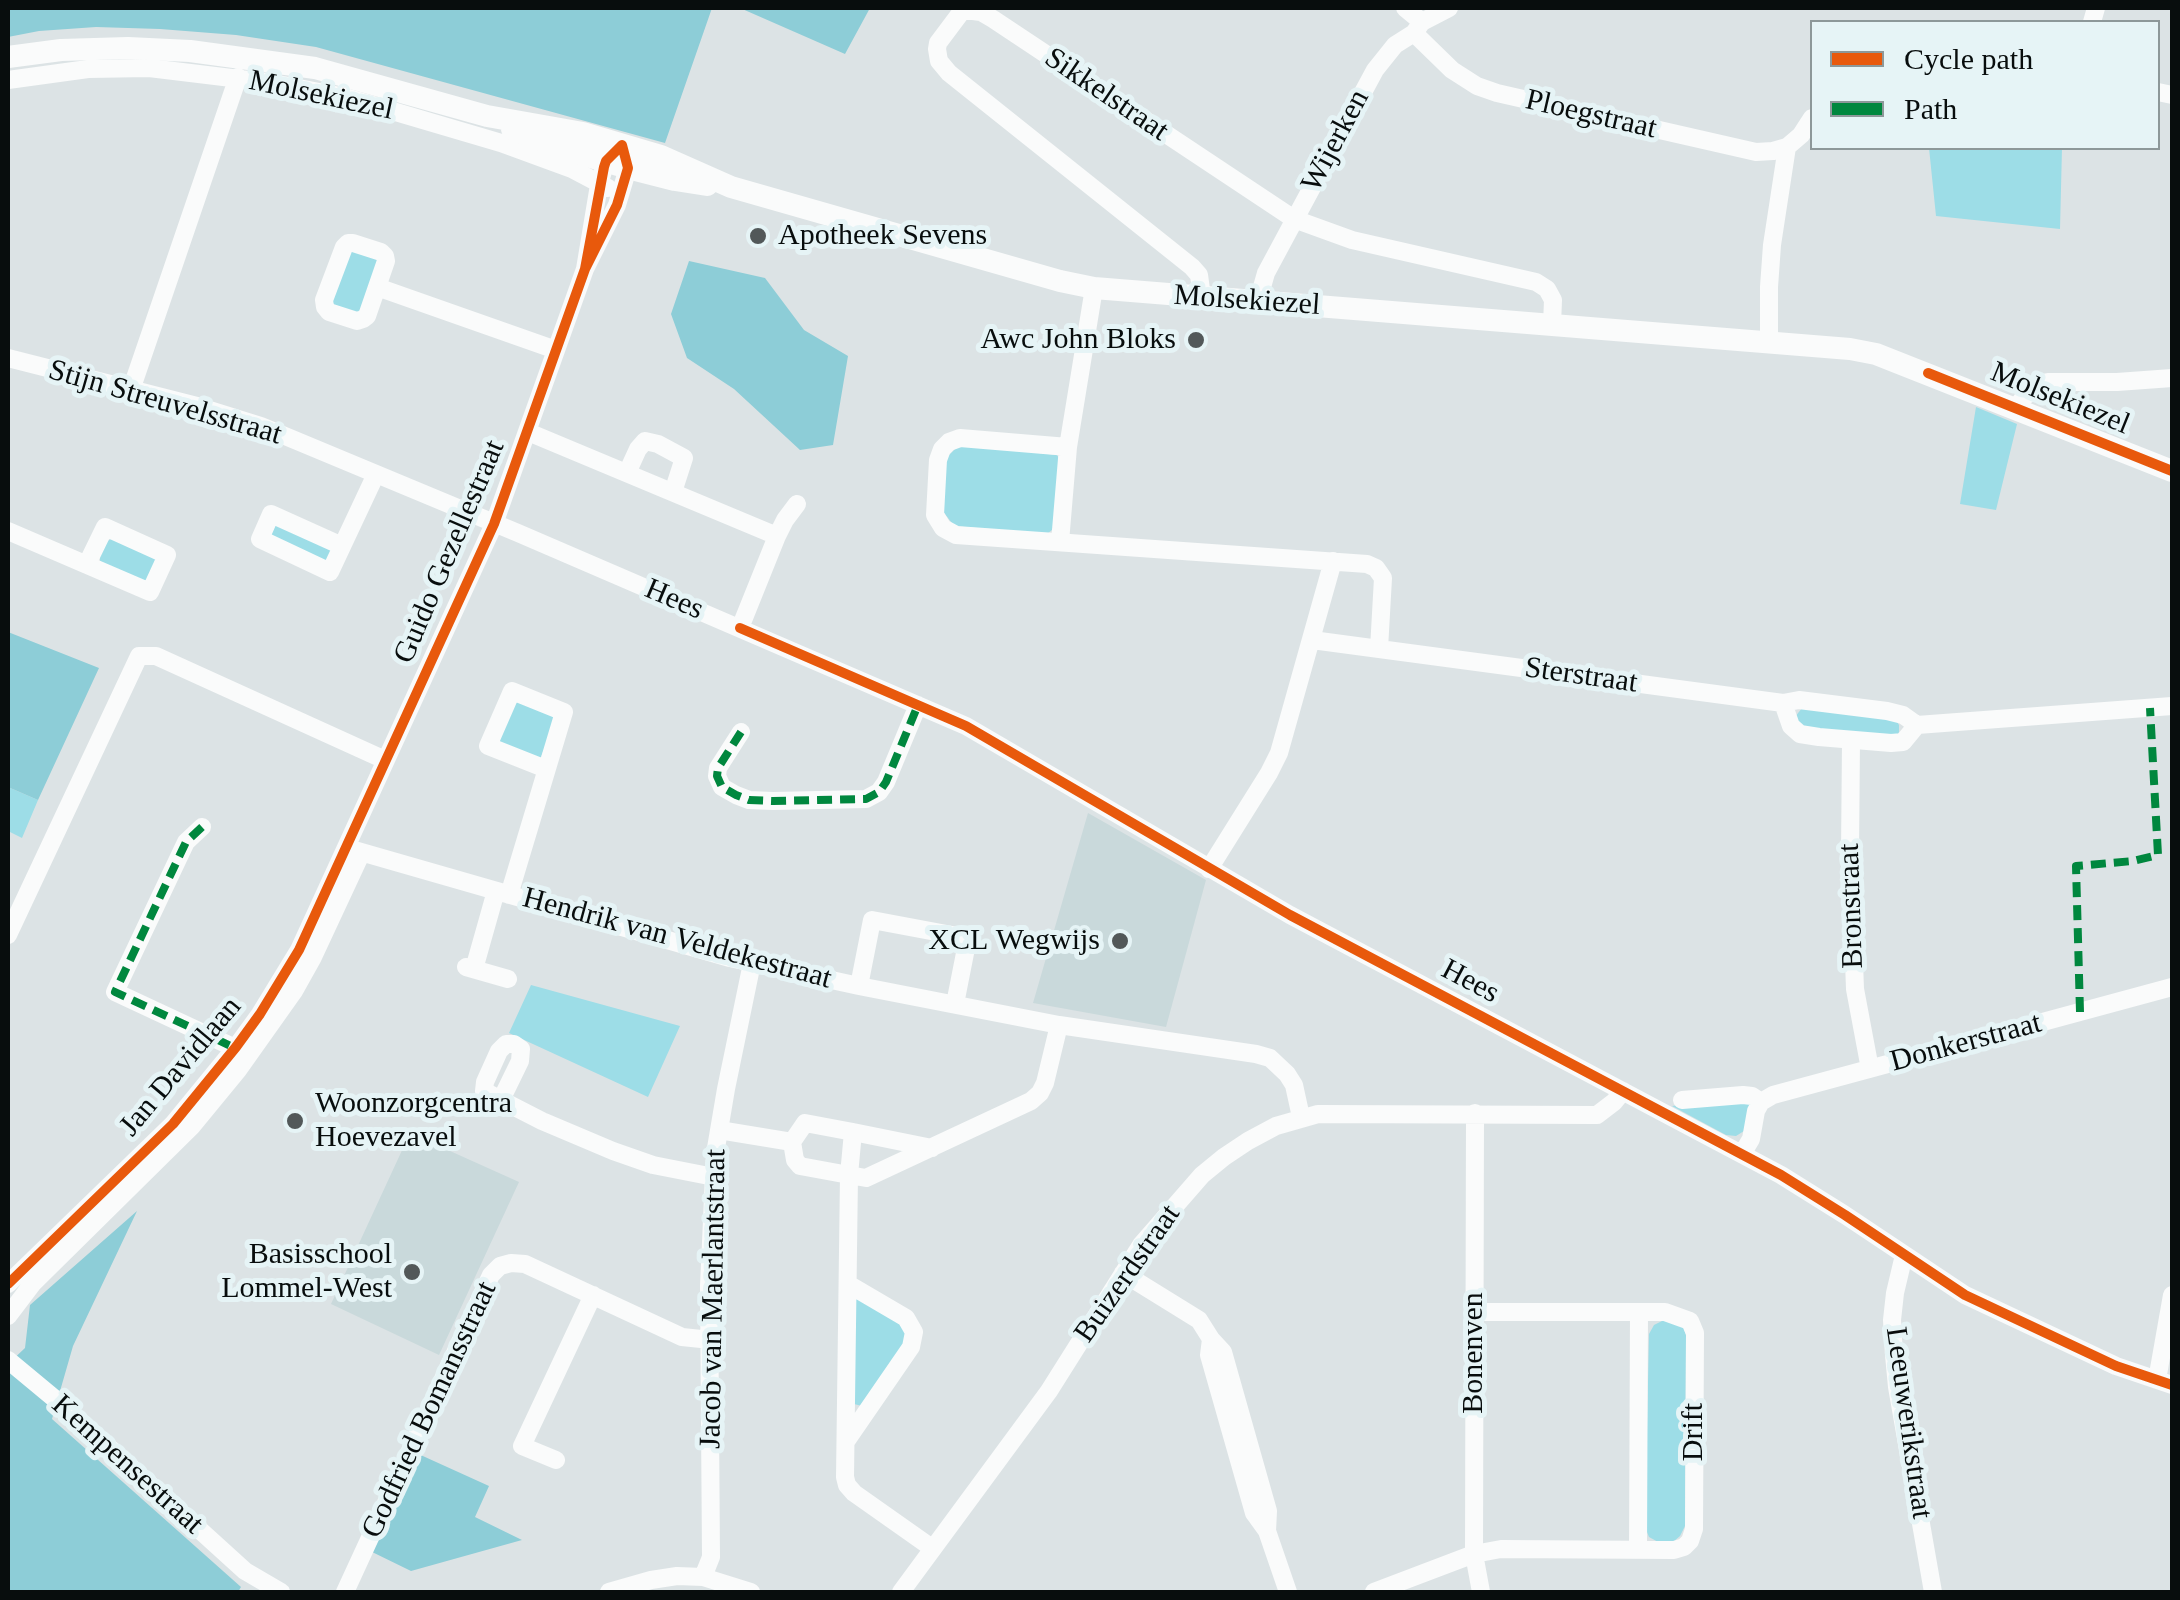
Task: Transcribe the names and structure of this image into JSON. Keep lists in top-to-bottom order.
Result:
{
  "streets": {
    "main road": ["Molsekiezel"],
    "street": [
      "Sikkelstraat",
      "Ploegstraat",
      "Wijerken",
      "Stijn Streuvelsstraat",
      "Guido Gezellestraat",
      "Hees",
      "Sterstraat",
      "Bronstraat",
      "Hendrik van Veldekestraat",
      "Donkerstraat",
      "Jan Davidlaan",
      "Buizerdstraat",
      "Jacob van Maerlantstraat",
      "Bonenven",
      "Godfried Bomansstraat",
      "Leeuwerikstraat",
      "Drift",
      "Kempensestraat"
    ]
  },
  "crossings": [
    ["Sikkelstraat", "Molsekiezel"],
    ["Sikkelstraat", "Wijerken"],
    ["Molsekiezel", "Wijerken"],
    ["Molsekiezel", "Guido Gezellestraat"],
    ["Ploegstraat", "Wijerken"],
    ["Stijn Streuvelsstraat", "Guido Gezellestraat"],
    ["Stijn Streuvelsstraat", "Hees"],
    ["Guido Gezellestraat", "Hees"],
    ["Guido Gezellestraat", "Hendrik van Veldekestraat"],
    ["Guido Gezellestraat", "Jan Davidlaan"],
    ["Hees", "Buizerdstraat"],
    ["Hees", "Leeuwerikstraat"],
    ["Sterstraat", "Bronstraat"],
    ["Bronstraat", "Donkerstraat"],
    ["Hendrik van Veldekestraat", "Jan Davidlaan"],
    ["Hendrik van Veldekestraat", "Buizerdstraat"],
    ["Hendrik van Veldekestraat", "Jacob van Maerlantstraat"],
    ["Buizerdstraat", "Bonenven"],
    ["Jacob van Maerlantstraat", "Godfried Bomansstraat"],
    ["Bonenven", "Drift"]
  ],
  "places": [
    "Apotheek Sevens",
    "Awc John Bloks",
    "XCL Wegwijs",
    "Woonzorgcentra Hoevezavel",
    "Basisschool Lommel-West"
  ],
  "legend": ["Cycle path", "Path"]
}
